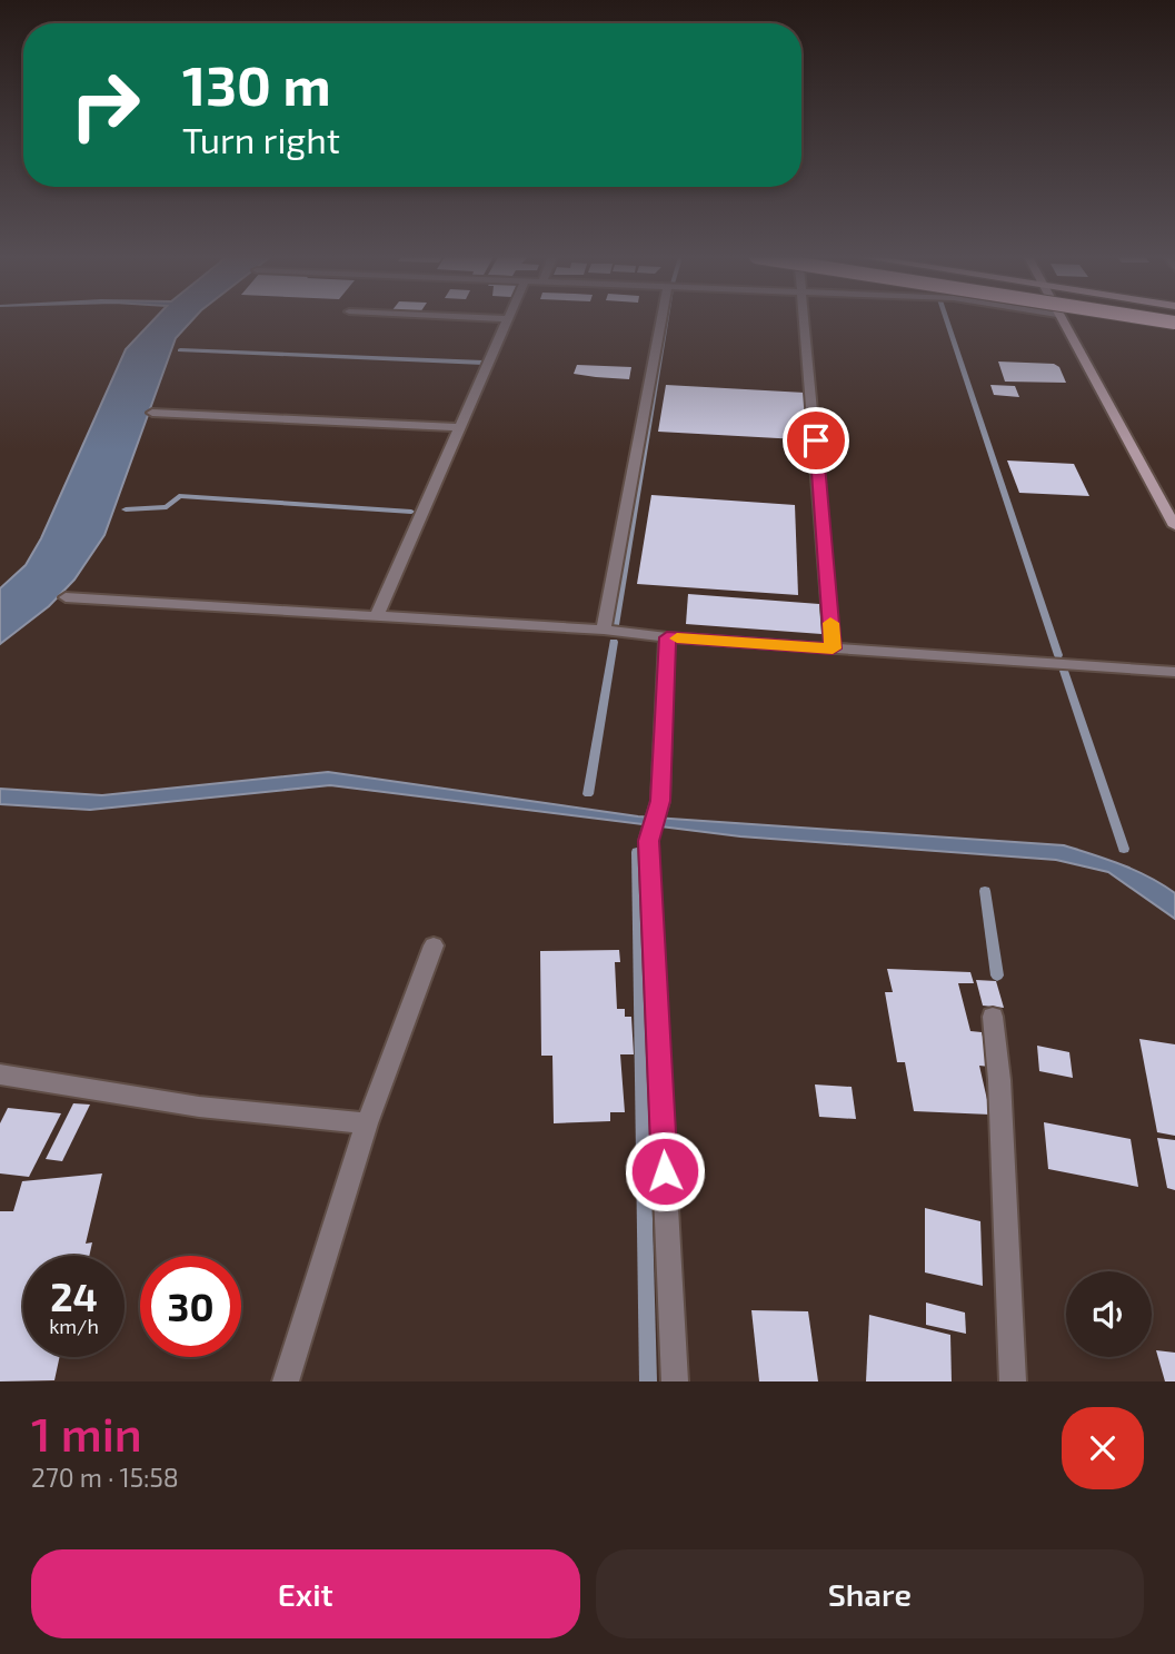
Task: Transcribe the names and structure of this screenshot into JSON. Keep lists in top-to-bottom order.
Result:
{
  "page": {
    "turn": ["130 m", "Turn right"],
    "speed": "24 km/h",
    "limit": "30",
    "heading": ["1 min", "270 m · 15:58"],
    "buttons": ["Exit", "Share"]
  }
}
